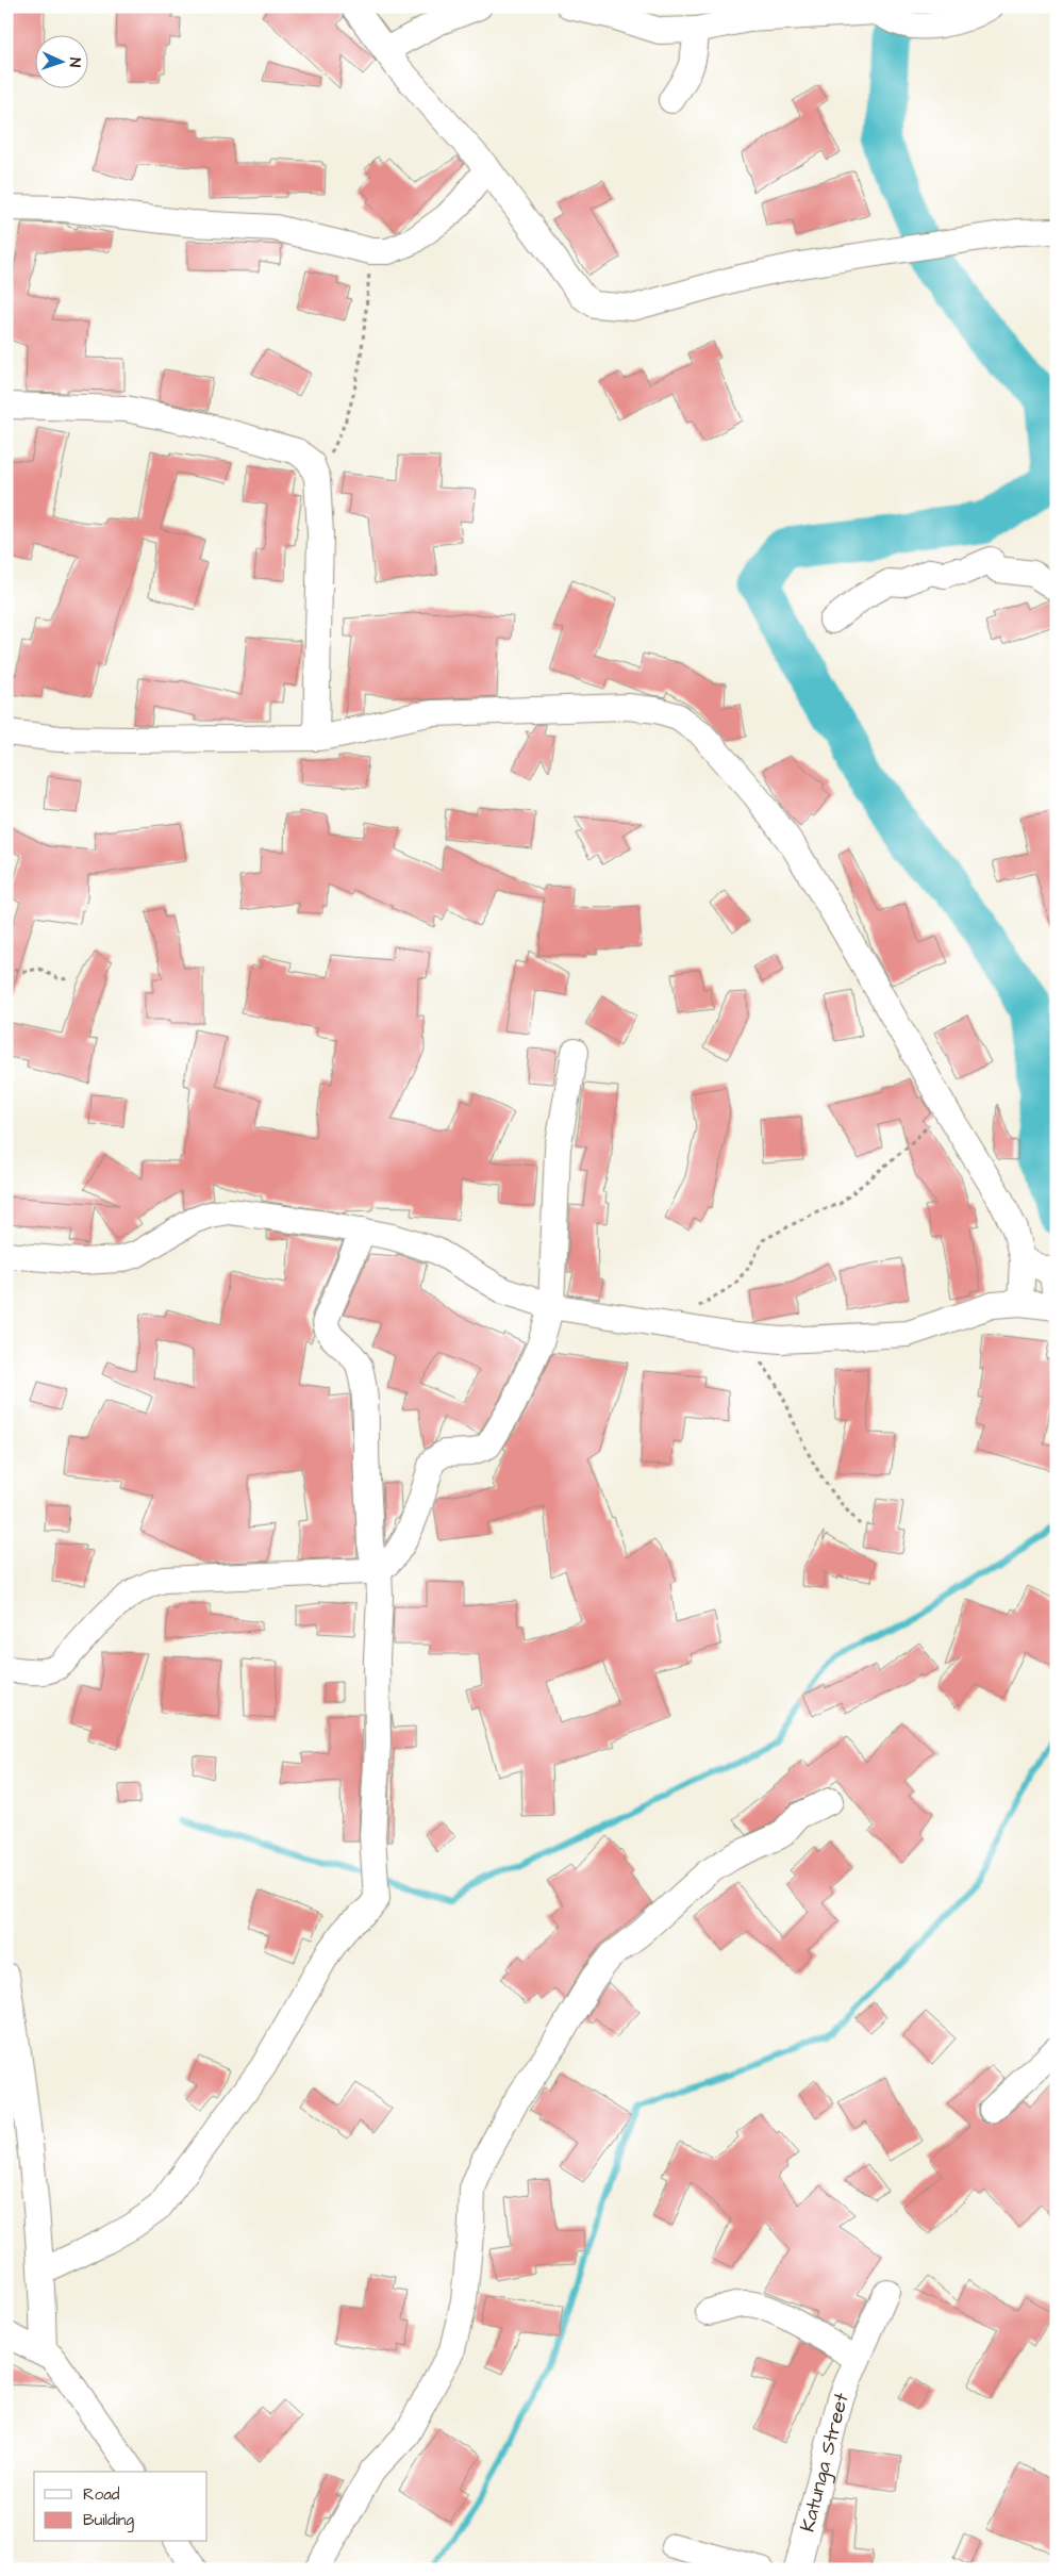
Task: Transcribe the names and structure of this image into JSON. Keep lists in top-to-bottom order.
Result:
{
  "streets": {
    "street": ["Katunga Street"]
  },
  "legend": ["Road", "Building"],
  "north": "right"
}
